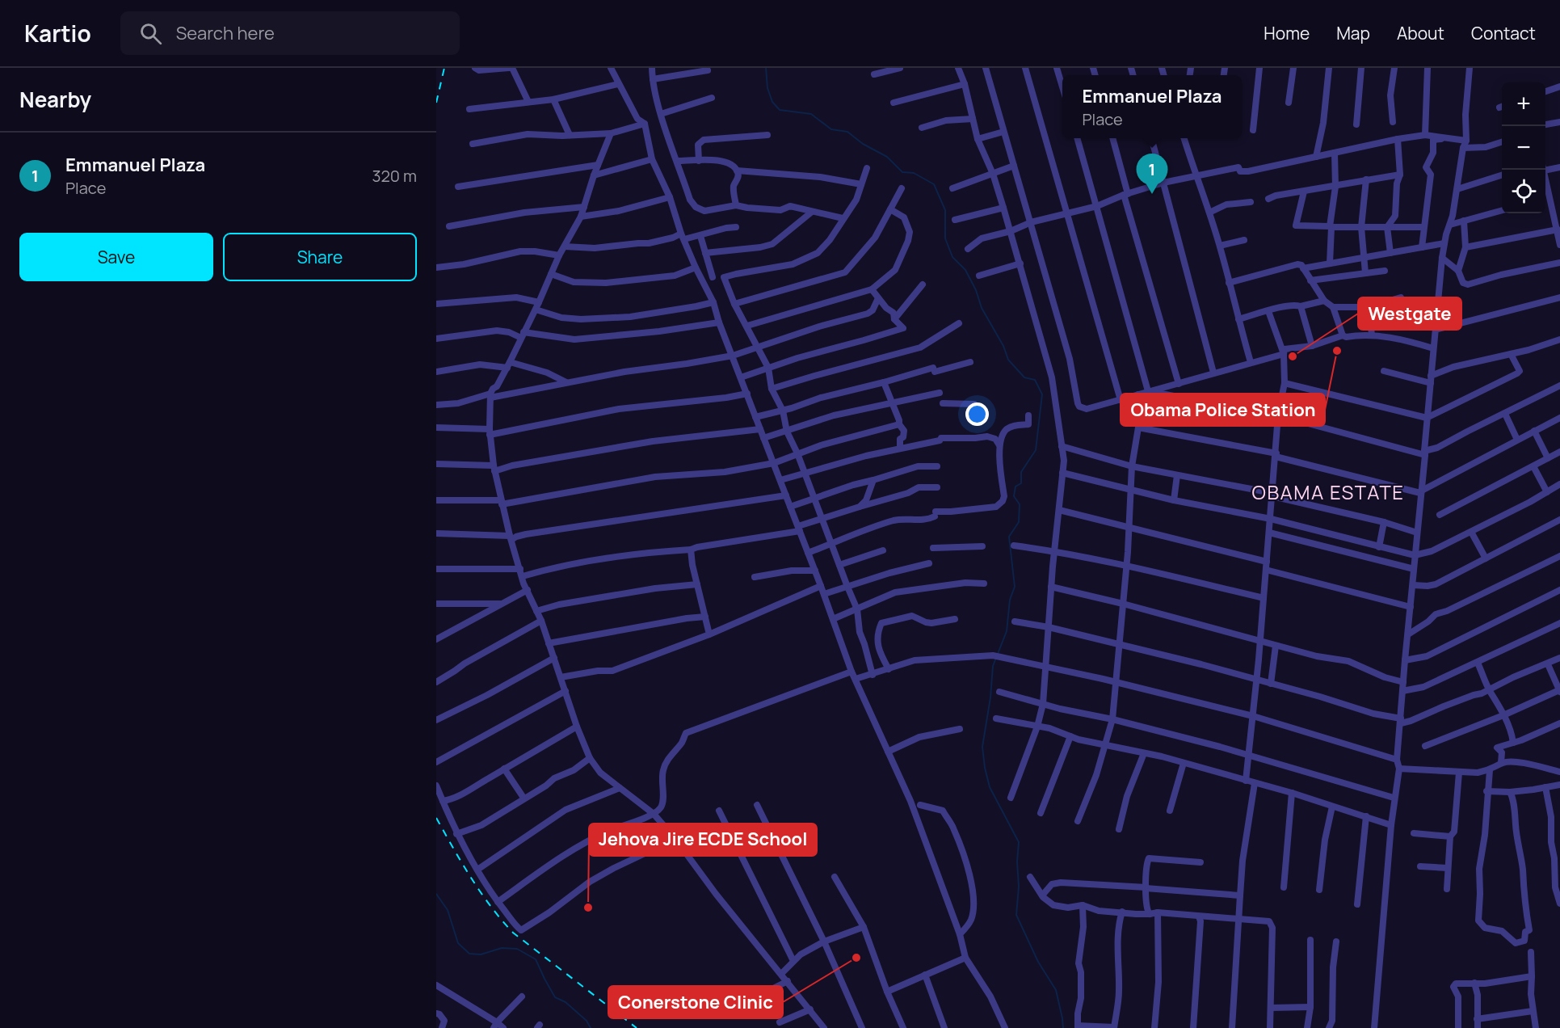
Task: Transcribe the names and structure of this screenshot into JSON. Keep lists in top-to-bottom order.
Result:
{
  "districts": ["OBAMA ESTATE"],
  "places": [
    "Obama Police Station",
    "Westgate",
    "Jehova Jire ECDE School",
    "Conerstone Clinic"
  ],
  "page": {
    "header": "Kartio",
    "search": "Search here",
    "nav": [
      "Home",
      "Map",
      "About",
      "Contact"
    ],
    "heading": "Nearby",
    "popup": ["Emmanuel Plaza", "Place"],
    "map_buttons": ["+", "−"],
    "list": [
      {
        "mark": "1",
        "name": "Emmanuel Plaza",
        "note": "Place",
        "value": "320 m"
      }
    ],
    "pins": "1",
    "buttons": ["Save", "Share"]
  }
}
